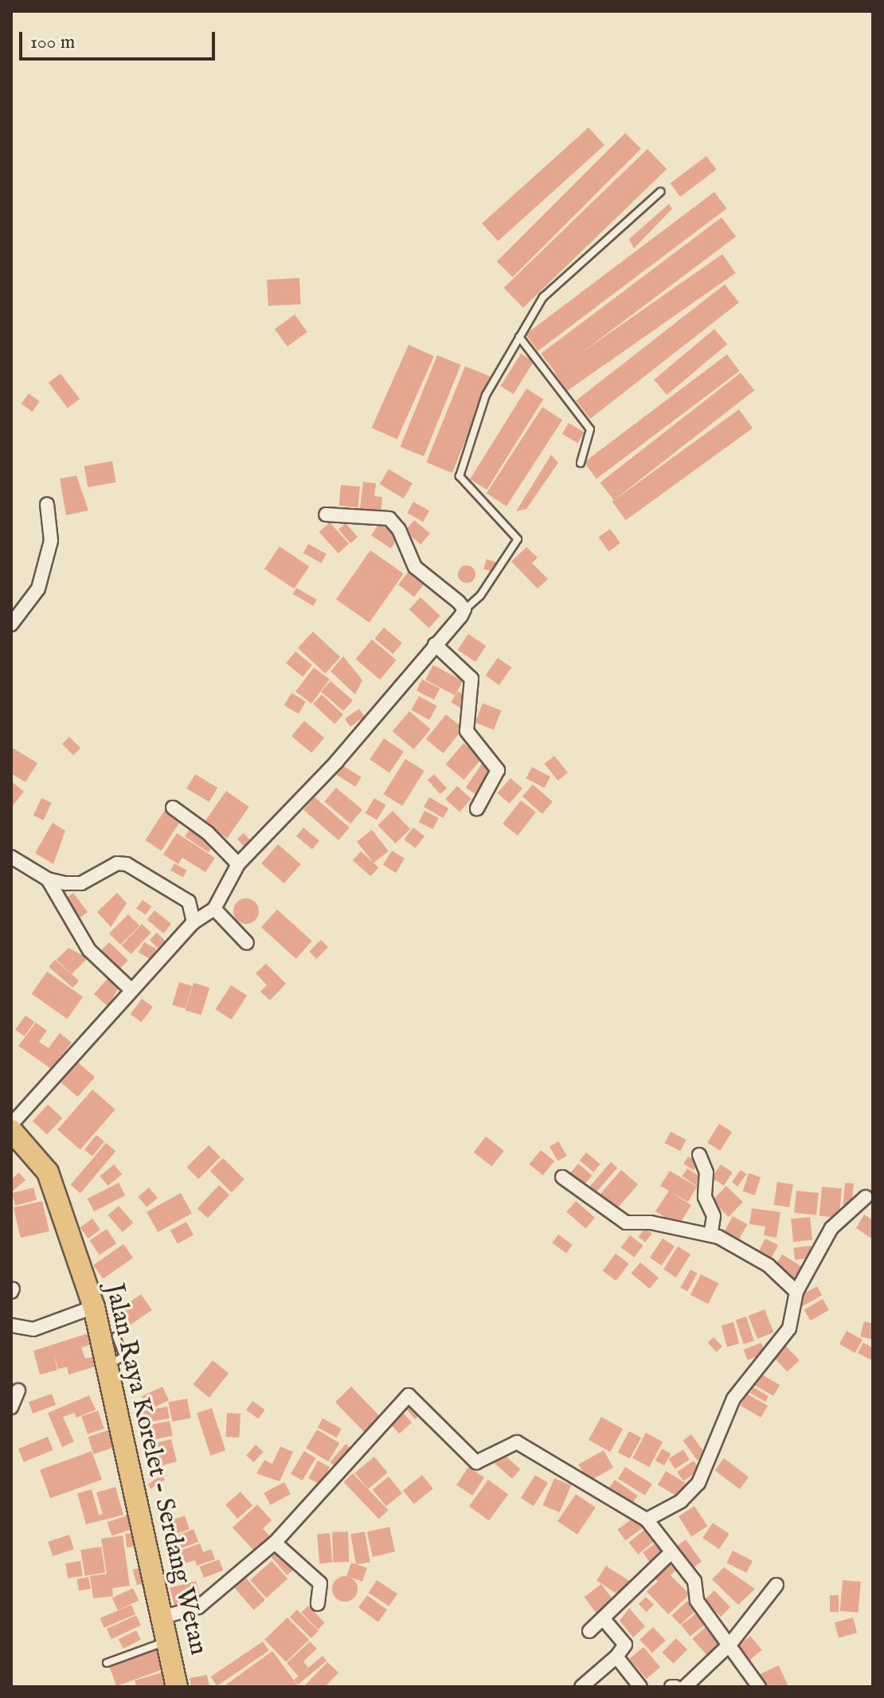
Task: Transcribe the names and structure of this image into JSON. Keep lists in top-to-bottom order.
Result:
{
  "streets": {
    "main road": ["Jalan Raya Korelet - Serdang Wetan"]
  },
  "scale_bar": "100 m"
}
